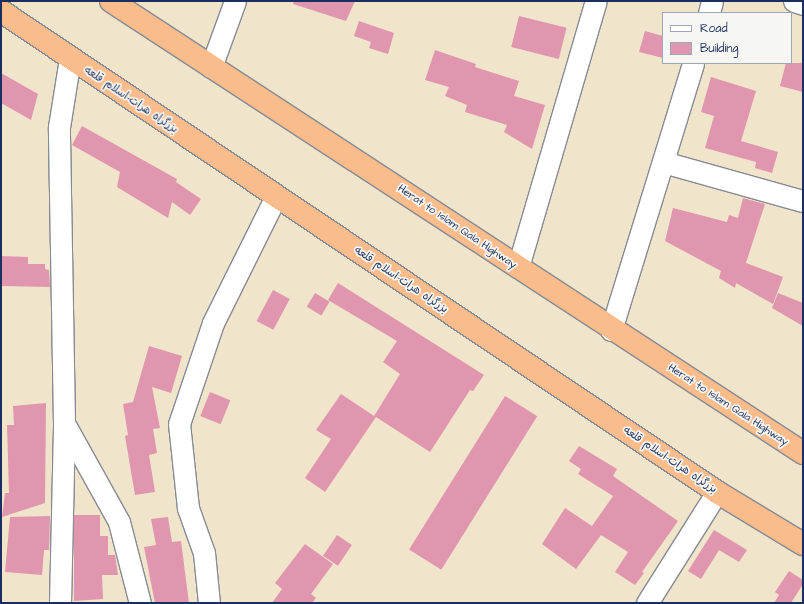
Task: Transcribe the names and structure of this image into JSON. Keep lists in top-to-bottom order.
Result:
{
  "streets": {
    "highway": ["بزرگراه هرات-اسلام قلعه", "Herat to Islam Qala Highway"]
  },
  "legend": ["Road", "Building"]
}
